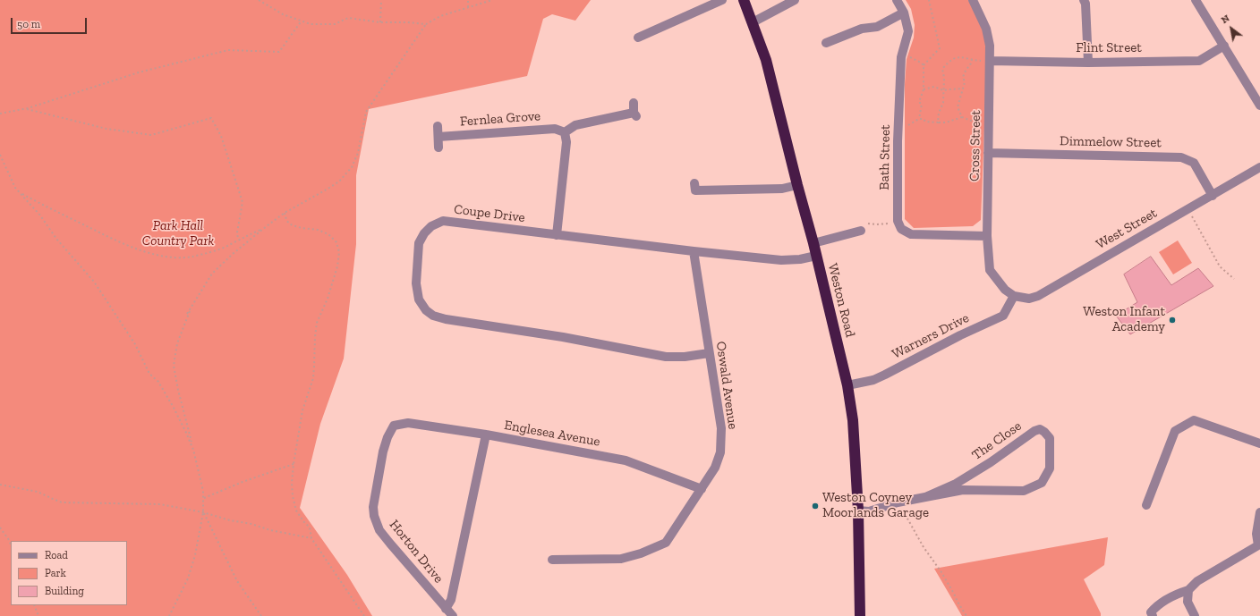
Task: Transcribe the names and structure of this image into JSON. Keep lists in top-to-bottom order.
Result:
{
  "streets": {
    "highway": ["Weston Road"],
    "street": [
      "Flint Street",
      "Fernlea Grove",
      "Dimmelow Street",
      "Cross Street",
      "Bath Street",
      "Coupe Drive",
      "West Street",
      "Warners Drive",
      "Oswald Avenue",
      "Englesea Avenue",
      "The Close",
      "Horton Drive"
    ]
  },
  "crossings": [
    ["Flint Street", "Cross Street"],
    ["Dimmelow Street", "Cross Street"],
    ["Dimmelow Street", "West Street"],
    ["Cross Street", "Bath Street"],
    ["Cross Street", "West Street"],
    ["Coupe Drive", "Weston Road"],
    ["Coupe Drive", "Oswald Avenue"],
    ["West Street", "Warners Drive"],
    ["Weston Road", "Warners Drive"],
    ["Weston Road", "The Close"],
    ["Oswald Avenue", "Englesea Avenue"],
    ["Englesea Avenue", "Horton Drive"]
  ],
  "parks": ["Park Hall Country Park"],
  "places": ["Weston Infant Academy", "Weston Coyney Moorlands Garage"],
  "legend": ["Road", "Park", "Building"],
  "scale_bar": "50 m",
  "north": "top left"
}
